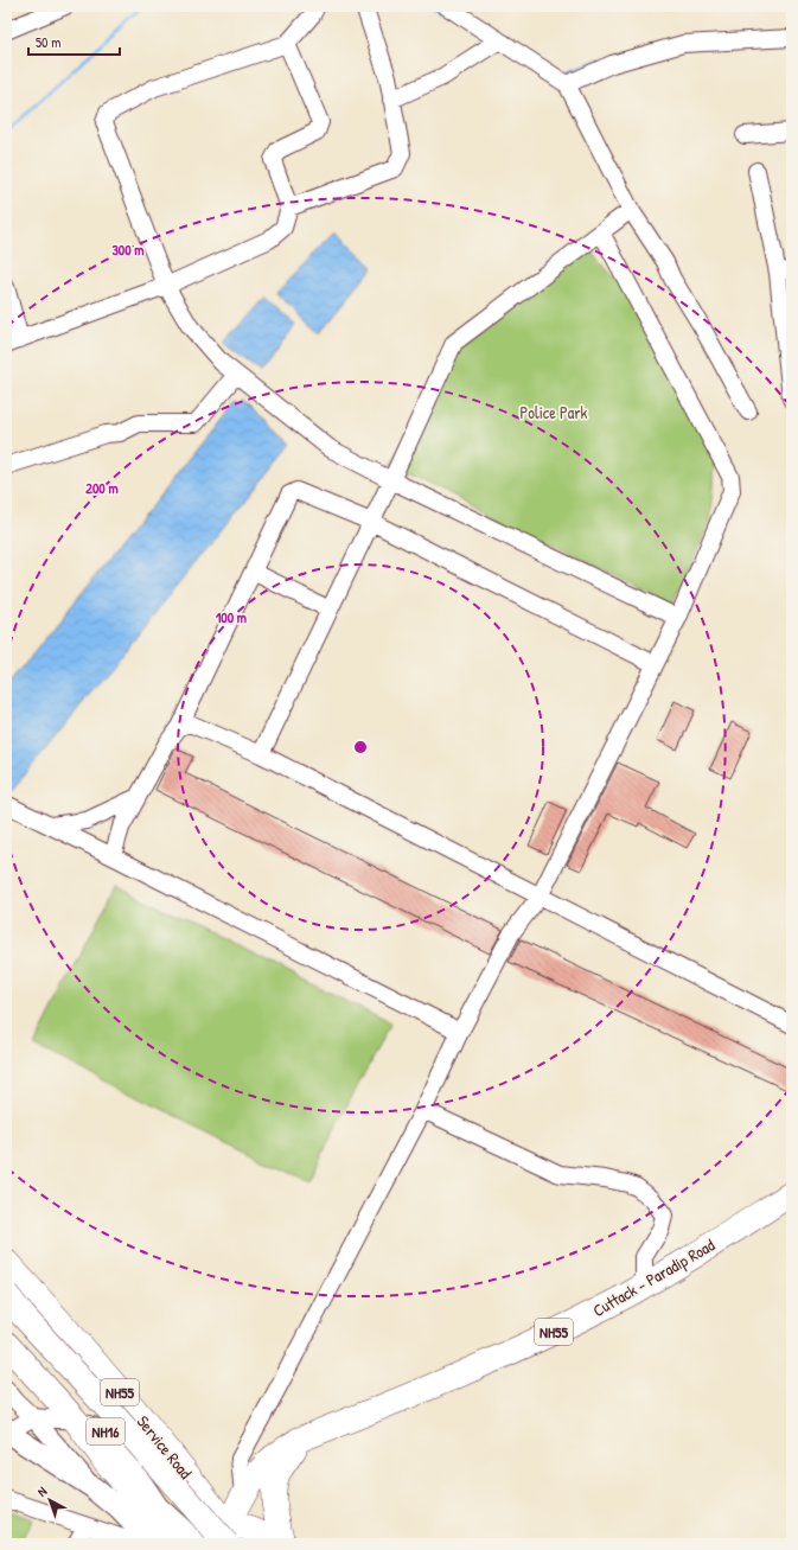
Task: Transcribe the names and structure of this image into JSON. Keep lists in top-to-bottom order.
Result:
{
  "streets": {
    "highway": [
      "Cuttack - Paradip Road",
      "NH55",
      "NH16",
      "Service Road"
    ]
  },
  "crossings": [
    ["Cuttack - Paradip Road", "NH16"],
    ["Cuttack - Paradip Road", "Service Road"],
    ["NH16", "Service Road"]
  ],
  "parks": ["Police Park"],
  "scale_bar": "50 m",
  "north": "top left",
  "rings": ["300 m", "200 m", "100 m"]
}
